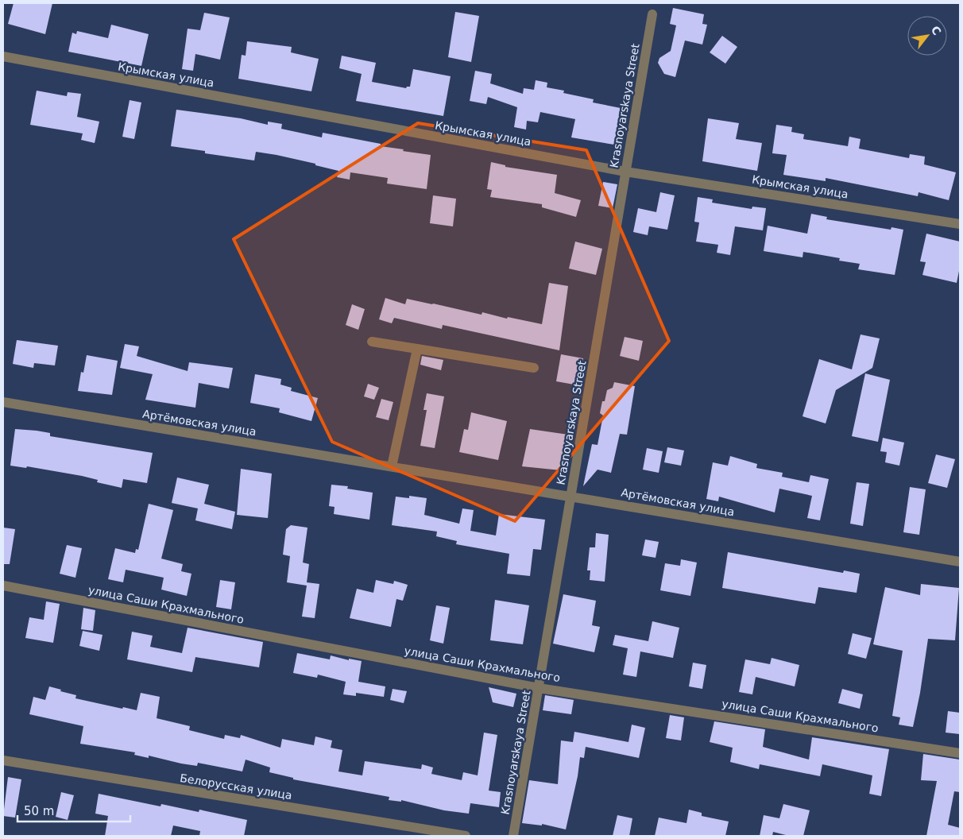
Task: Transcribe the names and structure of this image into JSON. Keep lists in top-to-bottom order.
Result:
{
  "streets": {
    "street": [
      "Крымская улица",
      "Krasnoyarskaya Street",
      "Артёмовская улица",
      "улица Саши Крахмального",
      "Белорусская улица"
    ]
  },
  "crossings": [
    ["Крымская улица", "Krasnoyarskaya Street"],
    ["Krasnoyarskaya Street", "Артёмовская улица"],
    ["Krasnoyarskaya Street", "улица Саши Крахмального"]
  ],
  "scale_bar": "50 m",
  "north": "top right"
}
